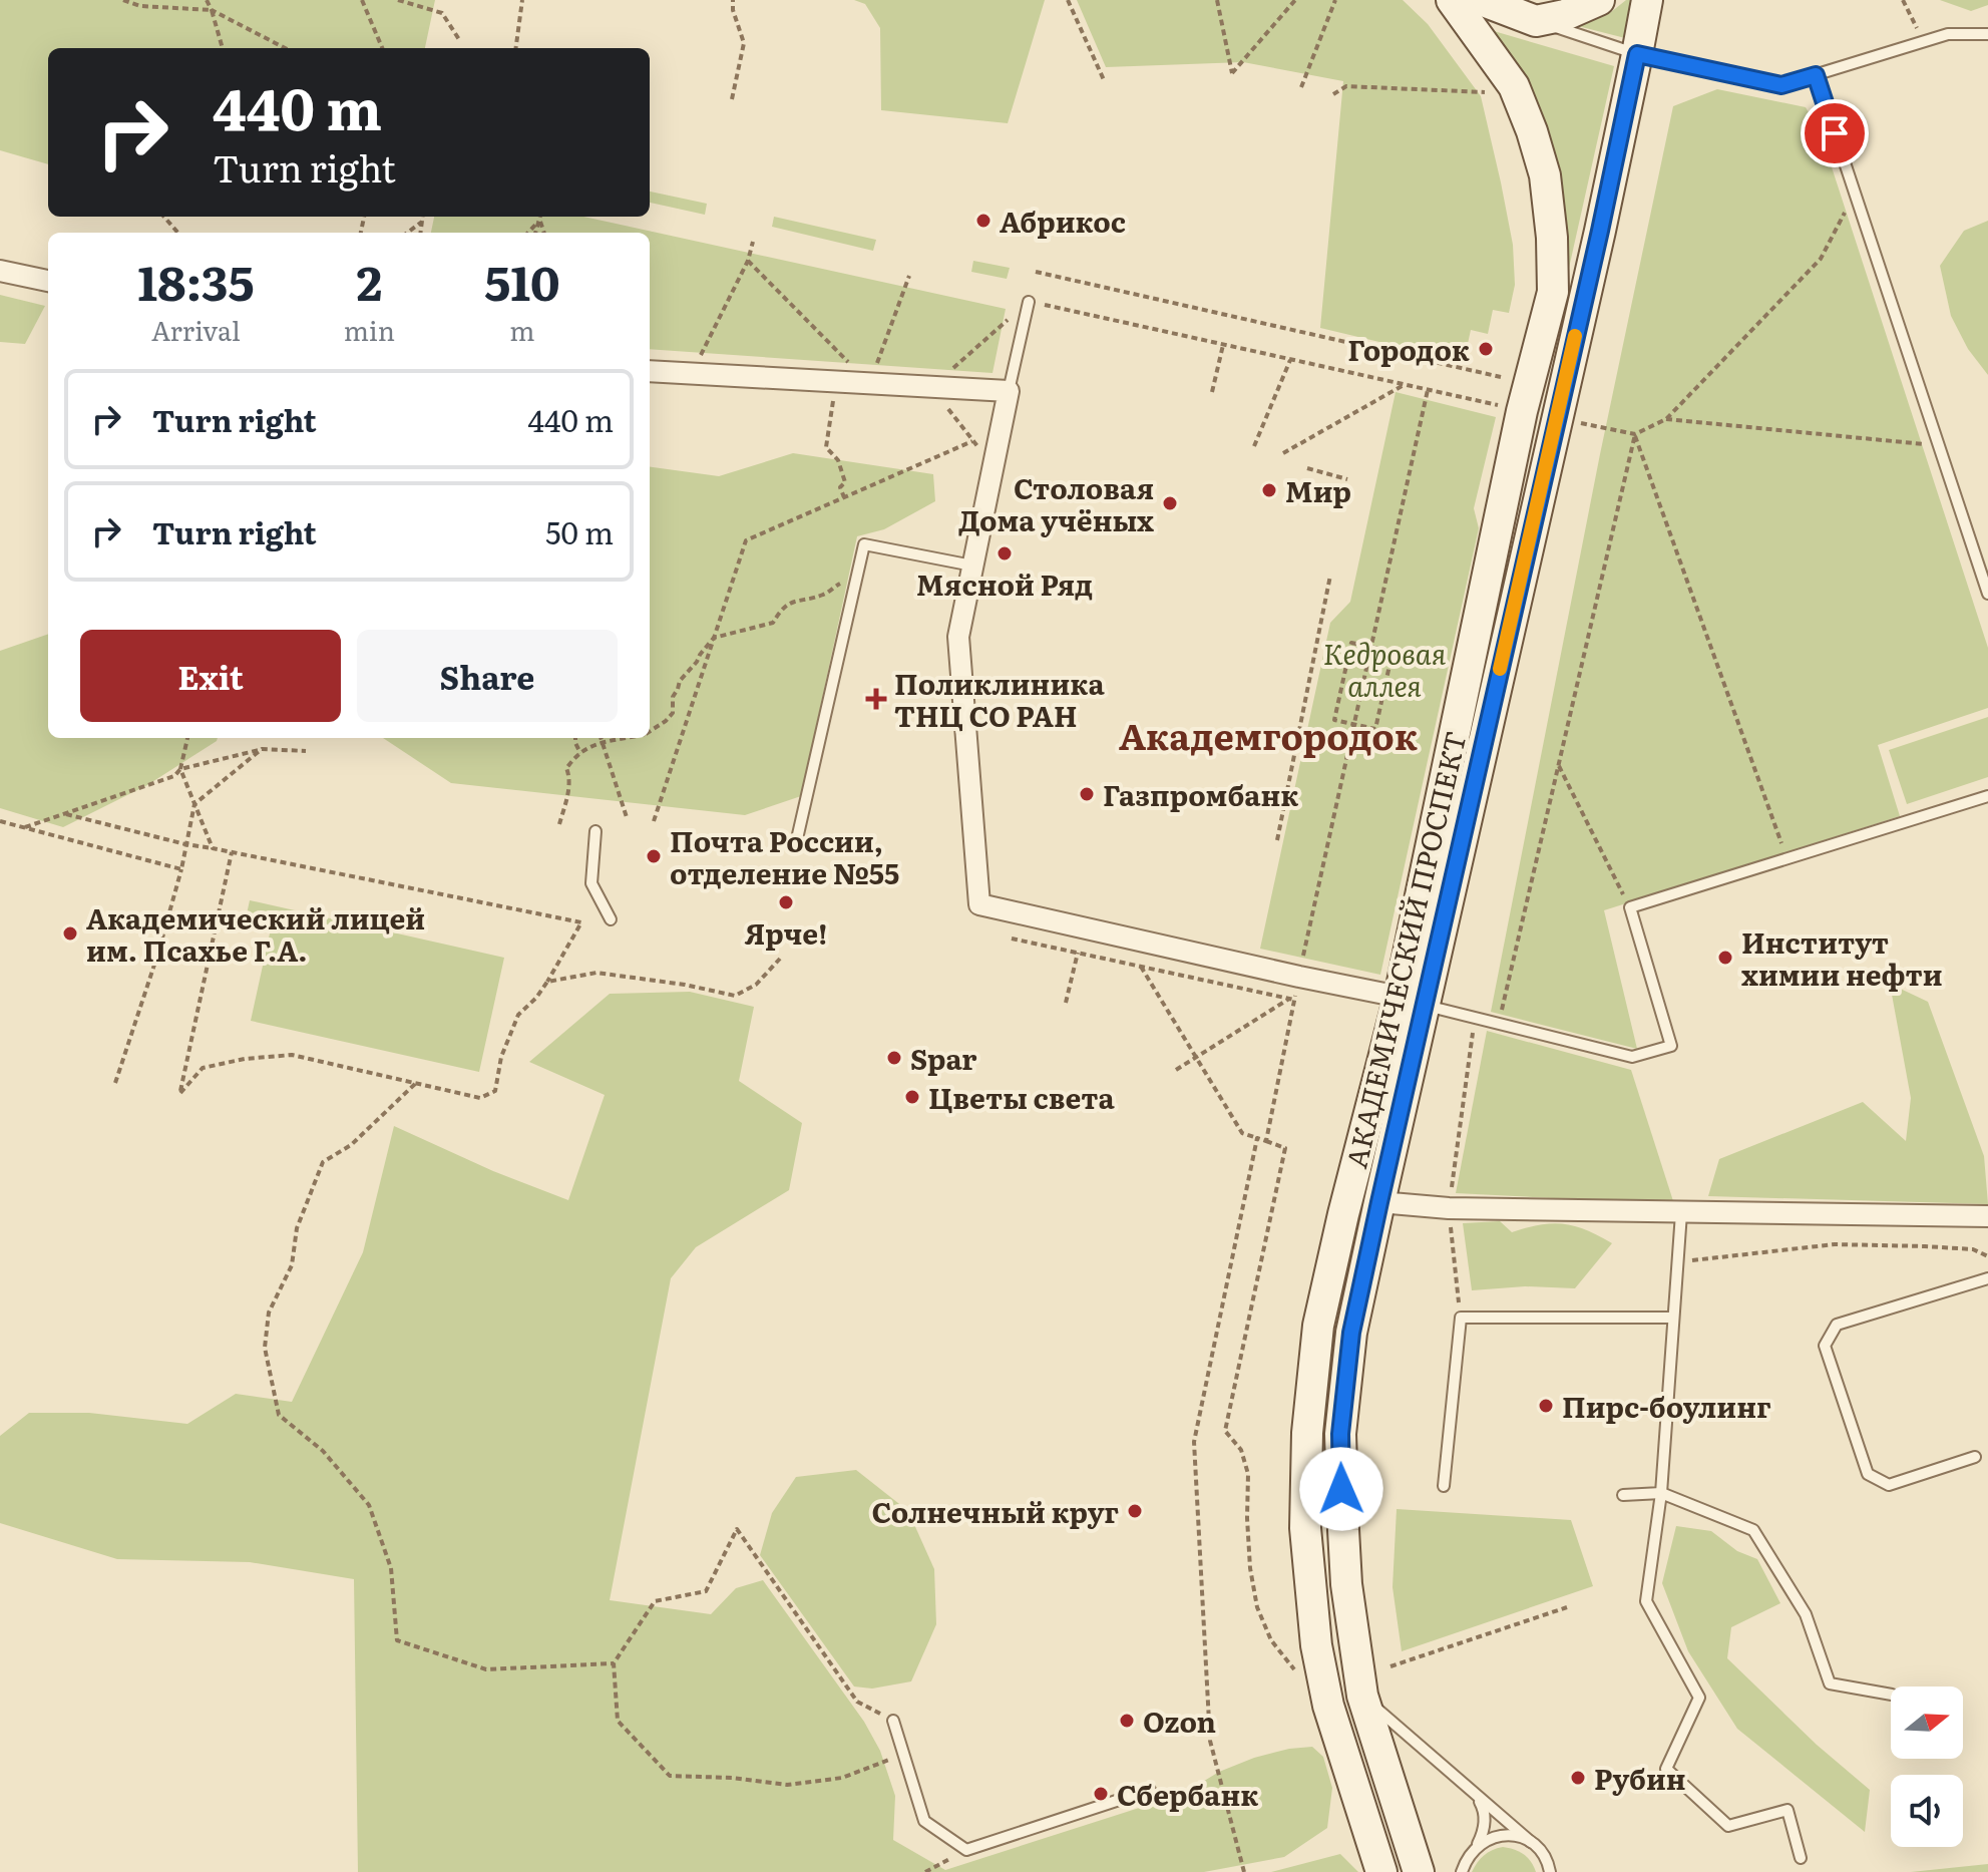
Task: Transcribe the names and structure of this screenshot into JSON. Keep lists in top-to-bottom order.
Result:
{
  "streets": {
    "main road": ["АКАДЕМИЧЕСКИЙ ПРОСПЕКТ"]
  },
  "districts": ["Академгородок"],
  "parks": ["Кедровая аллея"],
  "places": {
    "other": [
      "Абрикос",
      "Городок",
      "Мир",
      "Столовая Дома учёных",
      "Мясной Ряд",
      "Газпромбанк",
      "Почта России, отделение №55",
      "Ярче!",
      "Академический лицей им. Псахье Г.А.",
      "Институт химии нефти",
      "Spar",
      "Цветы света",
      "Пирс-боулинг",
      "Солнечный круг",
      "Ozon",
      "Рубин",
      "Сбербанк"
    ],
    "health": ["Поликлиника ТНЦ СО РАН"]
  },
  "north": "right",
  "page": {
    "turn": ["440 m", "Turn right"],
    "eta": [
      "18:35",
      "Arrival",
      "2",
      "min",
      "510",
      "m"
    ],
    "list": [
      {
        "name": "Turn right",
        "value": "440 m"
      },
      {
        "name": "Turn right",
        "value": "50 m"
      }
    ],
    "buttons": ["Exit", "Share"]
  }
}
